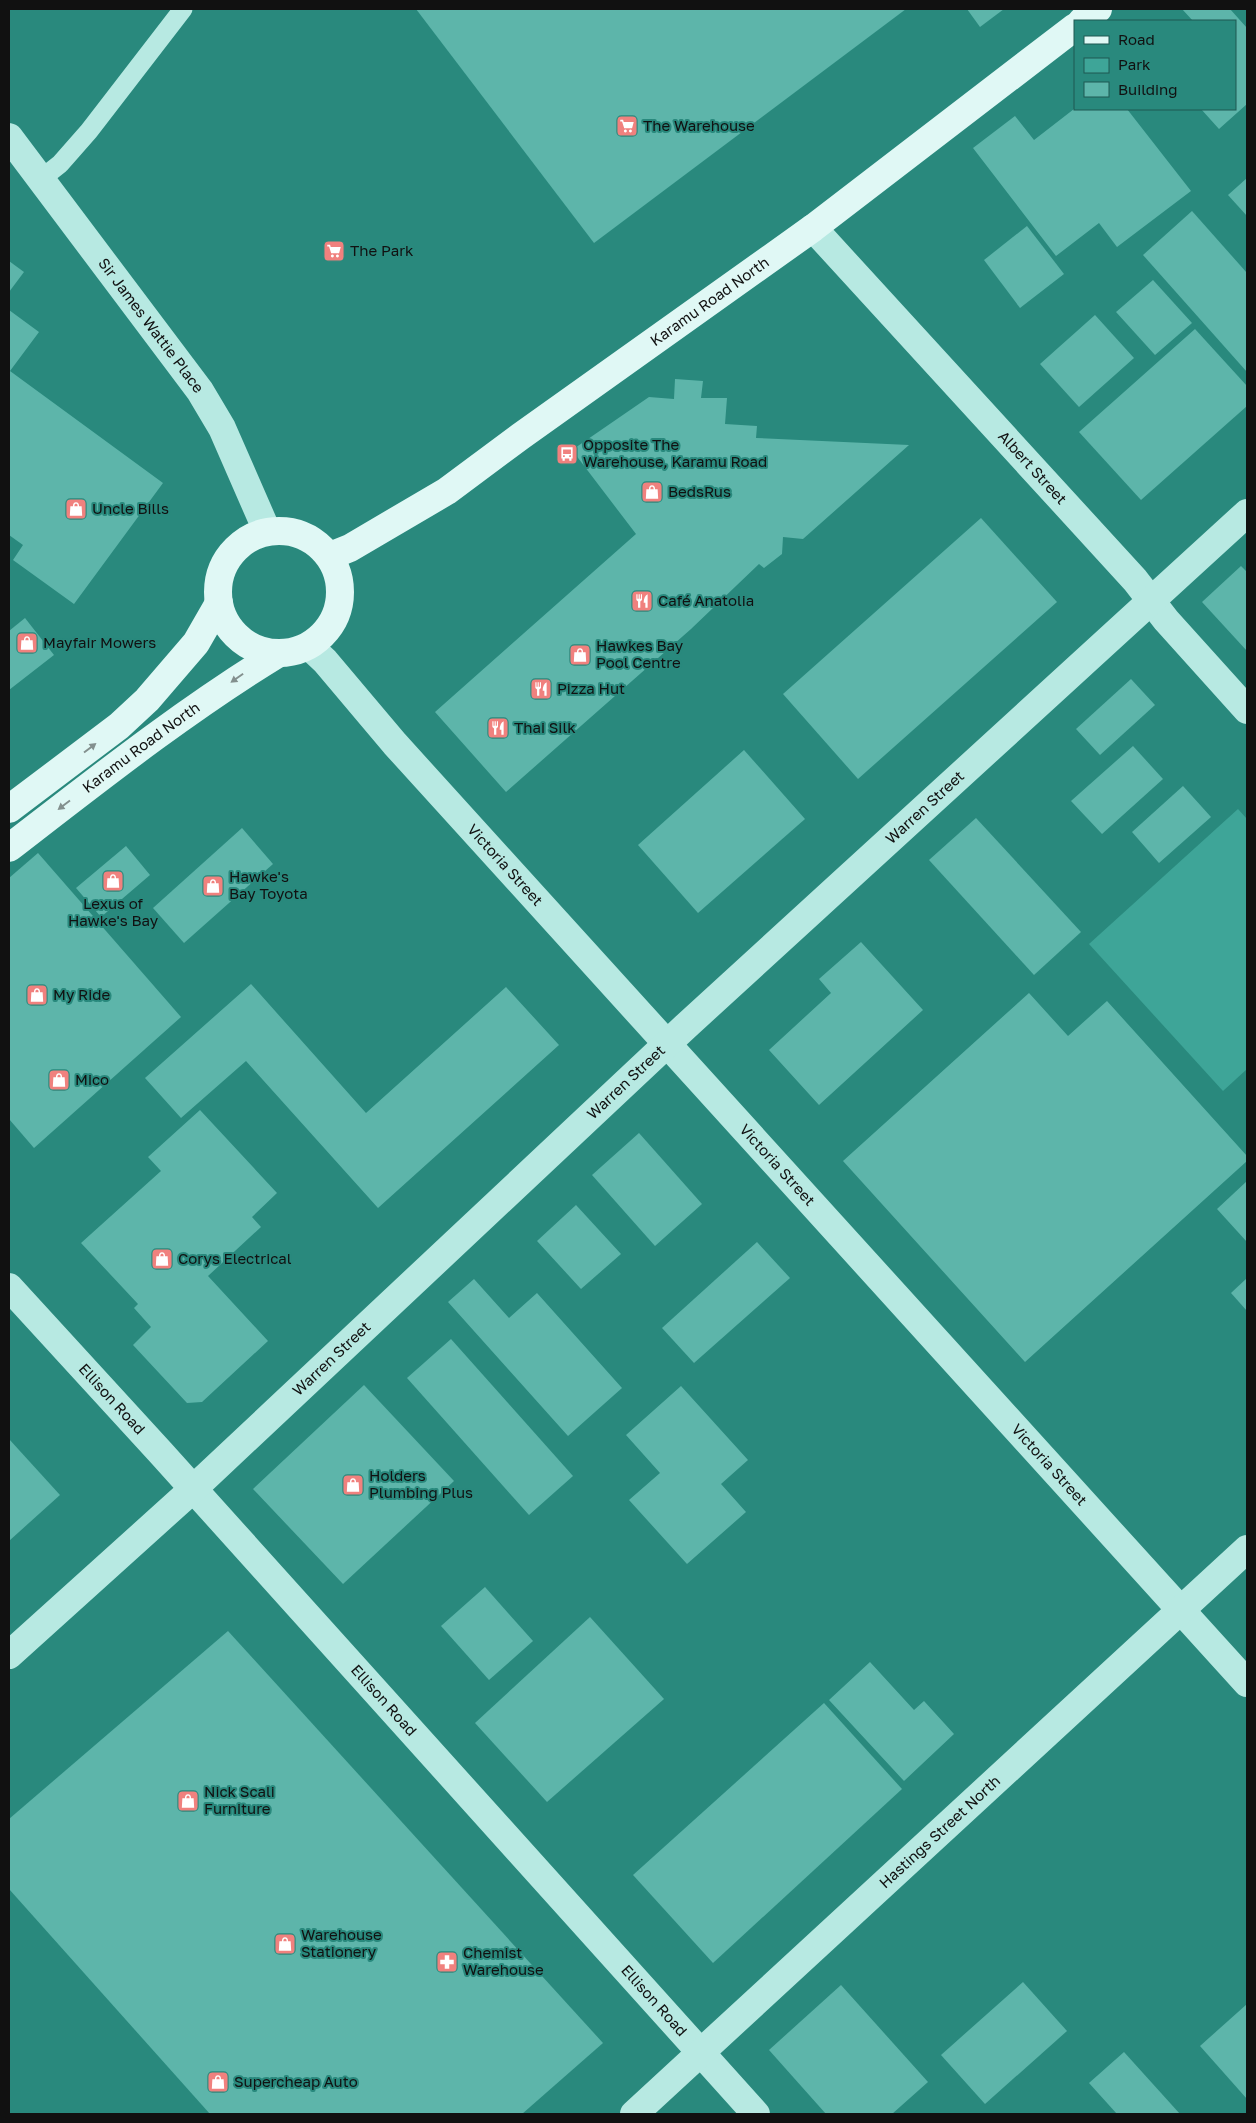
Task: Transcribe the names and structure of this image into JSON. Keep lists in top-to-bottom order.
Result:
{
  "streets": {
    "main road": ["Karamu Road North"],
    "street": [
      "Sir James Wattie Place",
      "Albert Street",
      "Warren Street",
      "Victoria Street",
      "Ellison Road",
      "Hastings Street North"
    ]
  },
  "crossings": [
    ["Karamu Road North", "Sir James Wattie Place"],
    ["Karamu Road North", "Albert Street"],
    ["Karamu Road North", "Victoria Street"],
    ["Sir James Wattie Place", "Victoria Street"],
    ["Albert Street", "Warren Street"],
    ["Warren Street", "Victoria Street"],
    ["Warren Street", "Ellison Road"],
    ["Victoria Street", "Hastings Street North"],
    ["Ellison Road", "Hastings Street North"]
  ],
  "places": {
    "supermarket": ["The Warehouse", "The Park"],
    "bus stop": ["Opposite The Warehouse, Karamu Road"],
    "shop": [
      "BedsRus",
      "Uncle Bills",
      "Mayfair Mowers",
      "Hawkes Bay Pool Centre",
      "Lexus of Hawke's Bay",
      "Hawke's Bay Toyota",
      "My Ride",
      "Mico",
      "Corys Electrical",
      "Holders Plumbing Plus",
      "Nick Scali Furniture",
      "Warehouse Stationery",
      "Supercheap Auto"
    ],
    "restaurant": ["Café Anatolia", "Pizza Hut", "Thai Silk"],
    "pharmacy": ["Chemist Warehouse"]
  },
  "legend": ["Road", "Park", "Building"]
}
